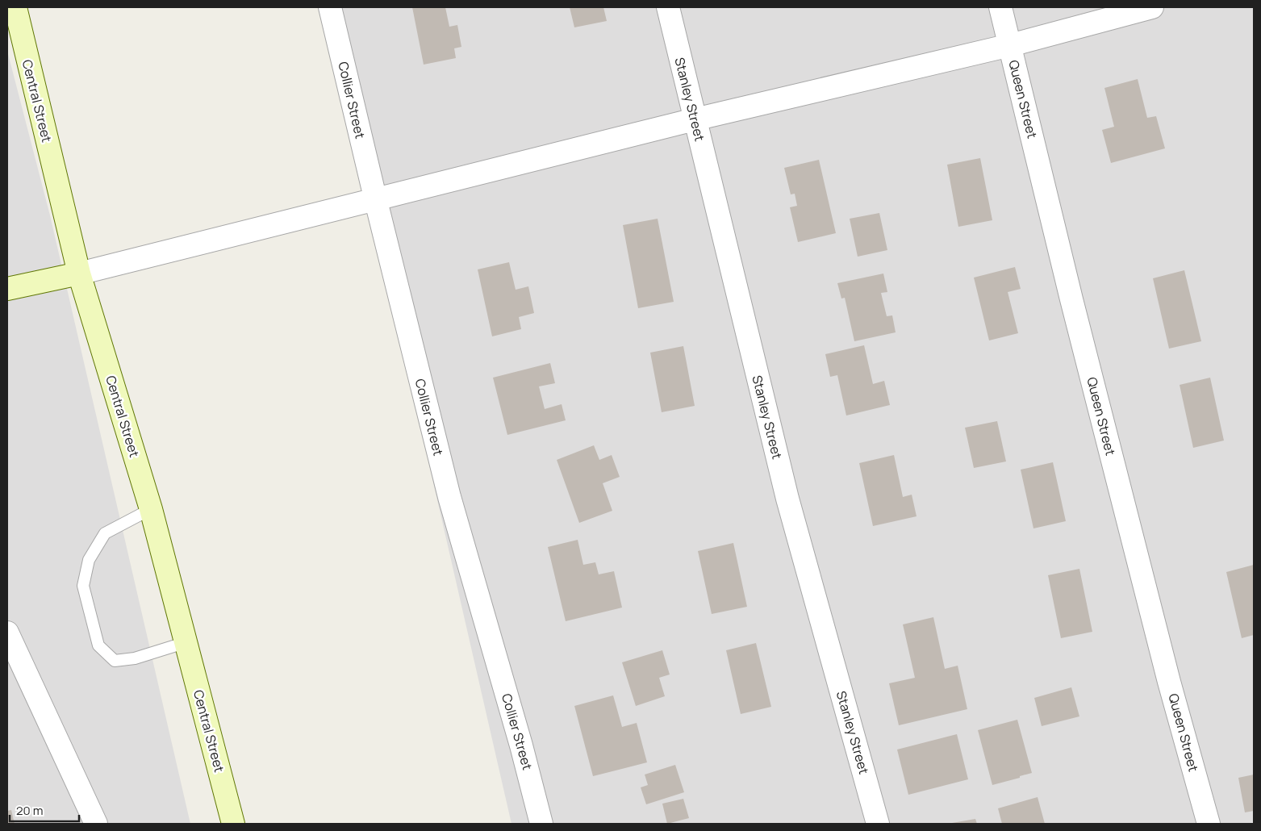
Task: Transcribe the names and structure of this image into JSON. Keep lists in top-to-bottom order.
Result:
{
  "streets": {
    "main road": ["Central Street"],
    "street": ["Stanley Street", "Queen Street", "Collier Street"]
  },
  "scale_bar": "20 m"
}
